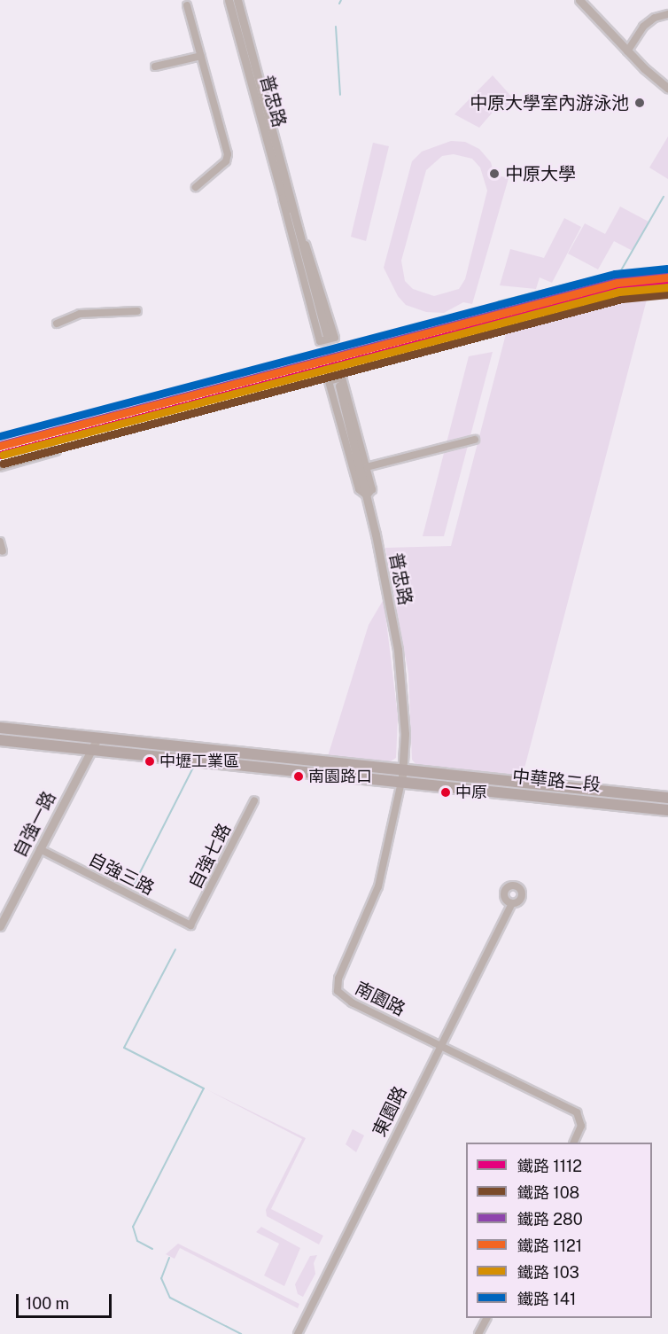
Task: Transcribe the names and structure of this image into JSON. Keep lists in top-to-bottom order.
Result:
{
  "streets": {
    "main road": ["中華路二段"],
    "street": [
      "普忠路",
      "自強一路",
      "自強七路",
      "自強三路",
      "南園路",
      "東園路"
    ]
  },
  "crossings": [
    ["普忠路", "中華路二段"],
    ["普忠路", "南園路"],
    ["中華路二段", "自強一路"],
    ["中華路二段", "南園路"],
    ["自強一路", "自強三路"],
    ["自強七路", "自強三路"],
    ["南園路", "東園路"]
  ],
  "places": [
    "中原大學室內游泳池",
    "中原大學",
    "中壢工業區",
    "南園路口",
    "中原"
  ],
  "lines": [
    "rail line 141",
    "rail line 280",
    "rail line 1121",
    "rail line 1112",
    "rail line 103",
    "rail line 108"
  ],
  "legend": [
    "鐵路 1112",
    "鐵路 108",
    "鐵路 280",
    "鐵路 1121",
    "鐵路 103",
    "鐵路 141"
  ],
  "scale_bar": "100 m"
}
